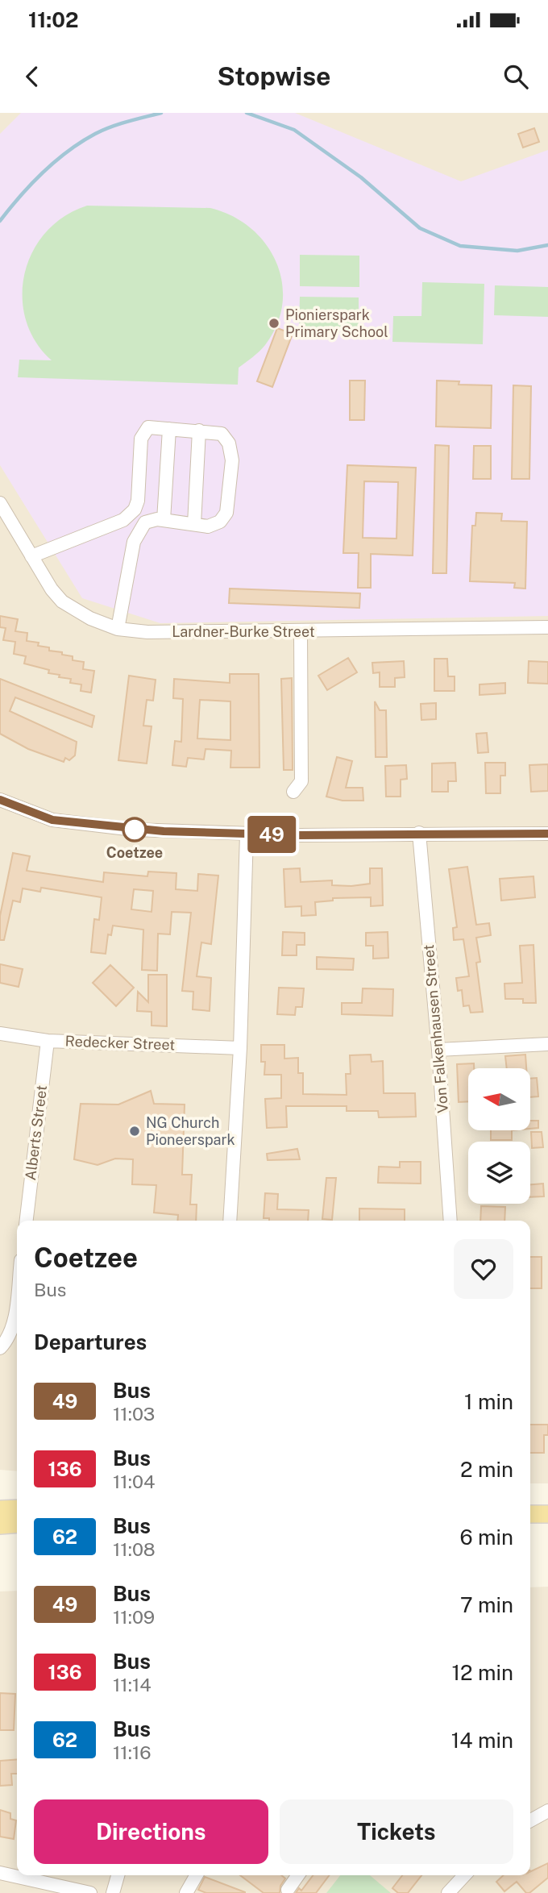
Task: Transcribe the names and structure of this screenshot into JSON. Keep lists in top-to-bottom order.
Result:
{
  "streets": {
    "street": [
      "Lardner-Burke Street",
      "Von Falkenhausen Street",
      "Redecker Street",
      "Alberts Street"
    ]
  },
  "crossings": [
    ["Redecker Street", "Alberts Street"]
  ],
  "places": ["Pionierspark Primary School", "Coetzee", "NG Church Pioneerspark"],
  "lines": ["bus line 49"],
  "north": "left",
  "page": {
    "status": "11:02",
    "header": "Stopwise",
    "on_map": "49",
    "heading": [
      ["Coetzee", "Bus"],
      "Departures"
    ],
    "list": [
      {
        "mark": "49",
        "name": "Bus",
        "note": "11:03",
        "value": "1 min"
      },
      {
        "mark": "136",
        "name": "Bus",
        "note": "11:04",
        "value": "2 min"
      },
      {
        "mark": "62",
        "name": "Bus",
        "note": "11:08",
        "value": "6 min"
      },
      {
        "mark": "49",
        "name": "Bus",
        "note": "11:09",
        "value": "7 min"
      },
      {
        "mark": "136",
        "name": "Bus",
        "note": "11:14",
        "value": "12 min"
      },
      {
        "mark": "62",
        "name": "Bus",
        "note": "11:16",
        "value": "14 min"
      }
    ],
    "buttons": ["Directions", "Tickets"]
  }
}
